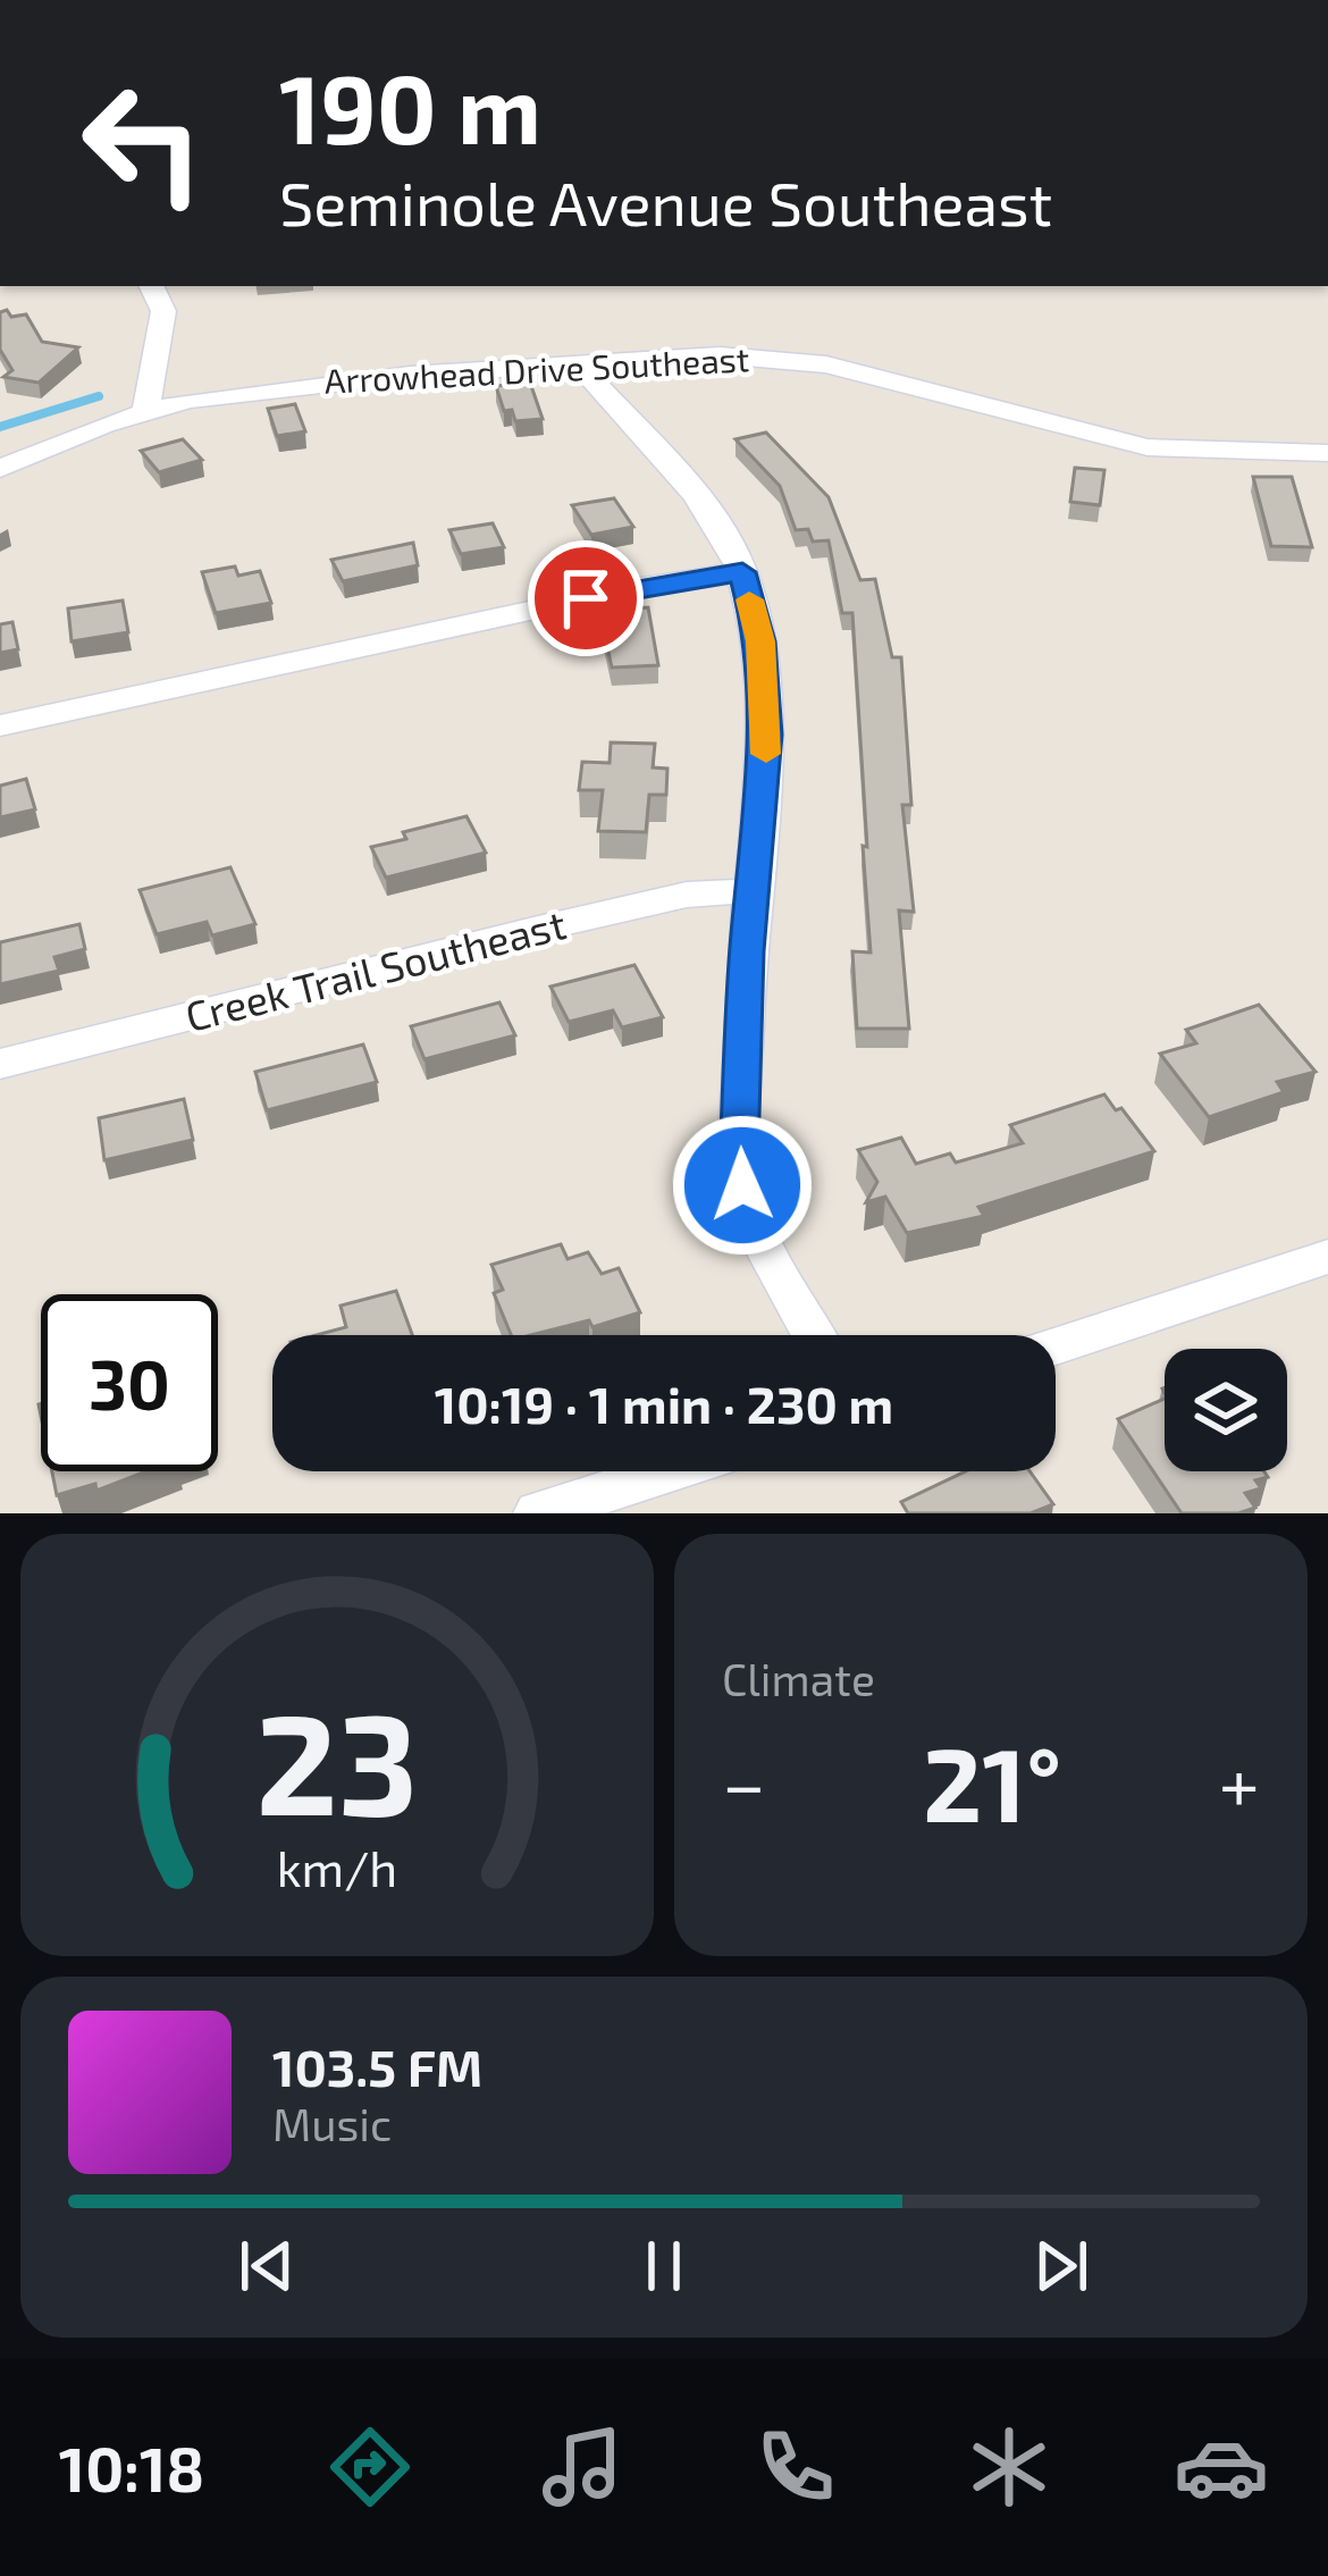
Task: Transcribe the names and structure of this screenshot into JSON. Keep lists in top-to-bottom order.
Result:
{
  "streets": {
    "street": ["Arrowhead Drive Southeast", "Creek Trail Southeast"]
  },
  "page": {
    "turn": ["190 m", "Seminole Avenue Southeast"],
    "limit": "30",
    "trip": "10:19 · 1 min · 230 m",
    "tile": "Climate",
    "heat": ["−", "21°", "+"],
    "song": ["103.5 FM", "Music"],
    "tabs": "10:18",
    "gauge": ["23", "km/h"]
  }
}
